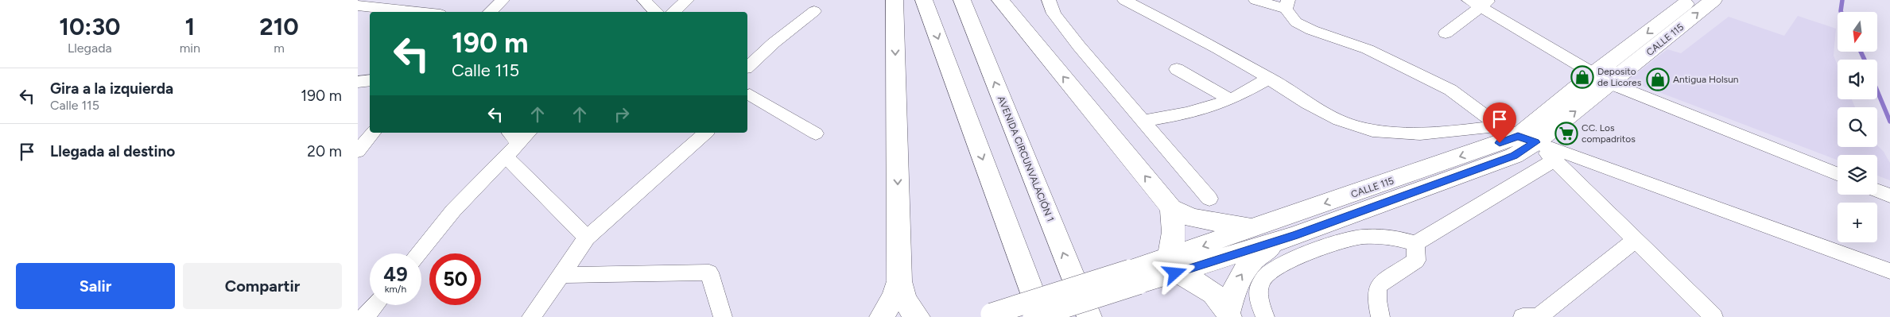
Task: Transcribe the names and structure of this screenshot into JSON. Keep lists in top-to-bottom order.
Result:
{
  "streets": {
    "main road": ["CALLE 115", "AVENIDA CIRCUNVALACIÓN 1"]
  },
  "places": {
    "shop": ["Deposito de Licores", "Antigua Holsun"],
    "supermarket": ["CC. Los compadritos"]
  },
  "north": "bottom",
  "page": {
    "eta": [
      "10:30",
      "Llegada",
      "1",
      "min",
      "210",
      "m"
    ],
    "map_buttons": "+",
    "turn": ["190 m", "Calle 115"],
    "list": [
      {
        "name": "Gira a la izquierda",
        "note": "Calle 115",
        "value": "190 m"
      },
      {
        "name": "Llegada al destino",
        "value": "20 m"
      }
    ],
    "speed": "49 km/h",
    "limit": "50",
    "buttons": ["Salir", "Compartir"]
  }
}
